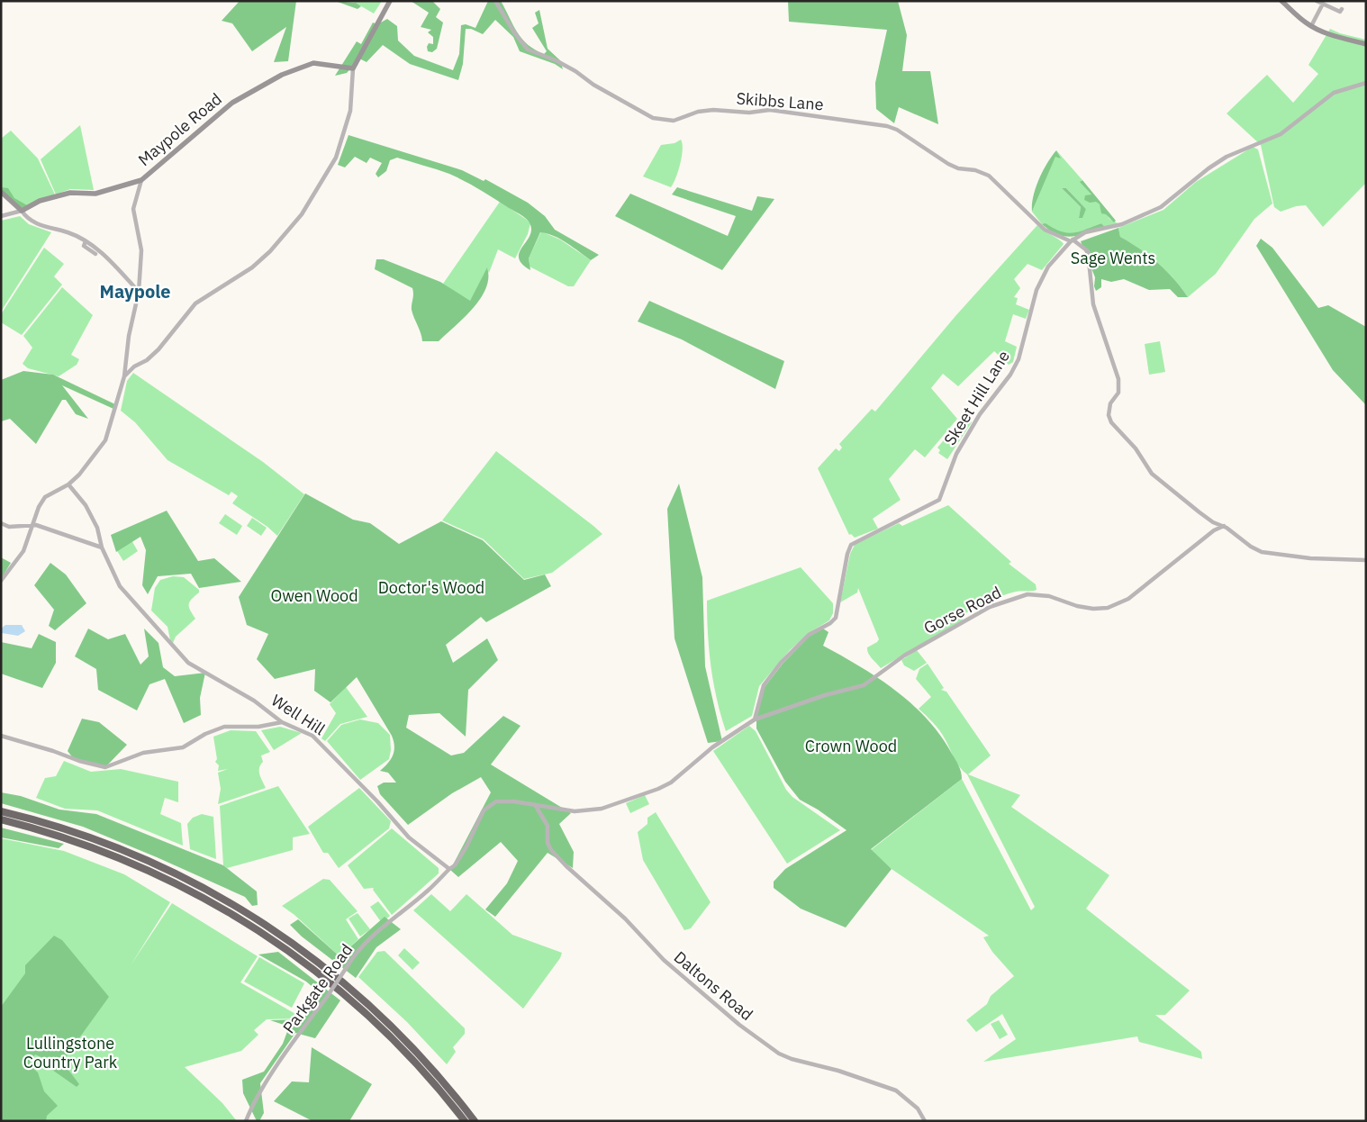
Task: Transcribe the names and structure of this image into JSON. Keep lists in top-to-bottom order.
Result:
{
  "streets": {
    "street": [
      "Skibbs Lane",
      "Maypole Road",
      "Skeet Hill Lane",
      "Gorse Road",
      "Well Hill",
      "Daltons Road",
      "Parkgate Road"
    ]
  },
  "crossings": [
    ["Skibbs Lane", "Skeet Hill Lane"],
    ["Skibbs Lane", "Gorse Road"],
    ["Skeet Hill Lane", "Gorse Road"],
    ["Well Hill", "Parkgate Road"]
  ],
  "districts": ["Maypole"],
  "parks": [
    "Sage Wents",
    "Doctor's Wood",
    "Owen Wood",
    "Crown Wood",
    "Lullingstone Country Park"
  ]
}
